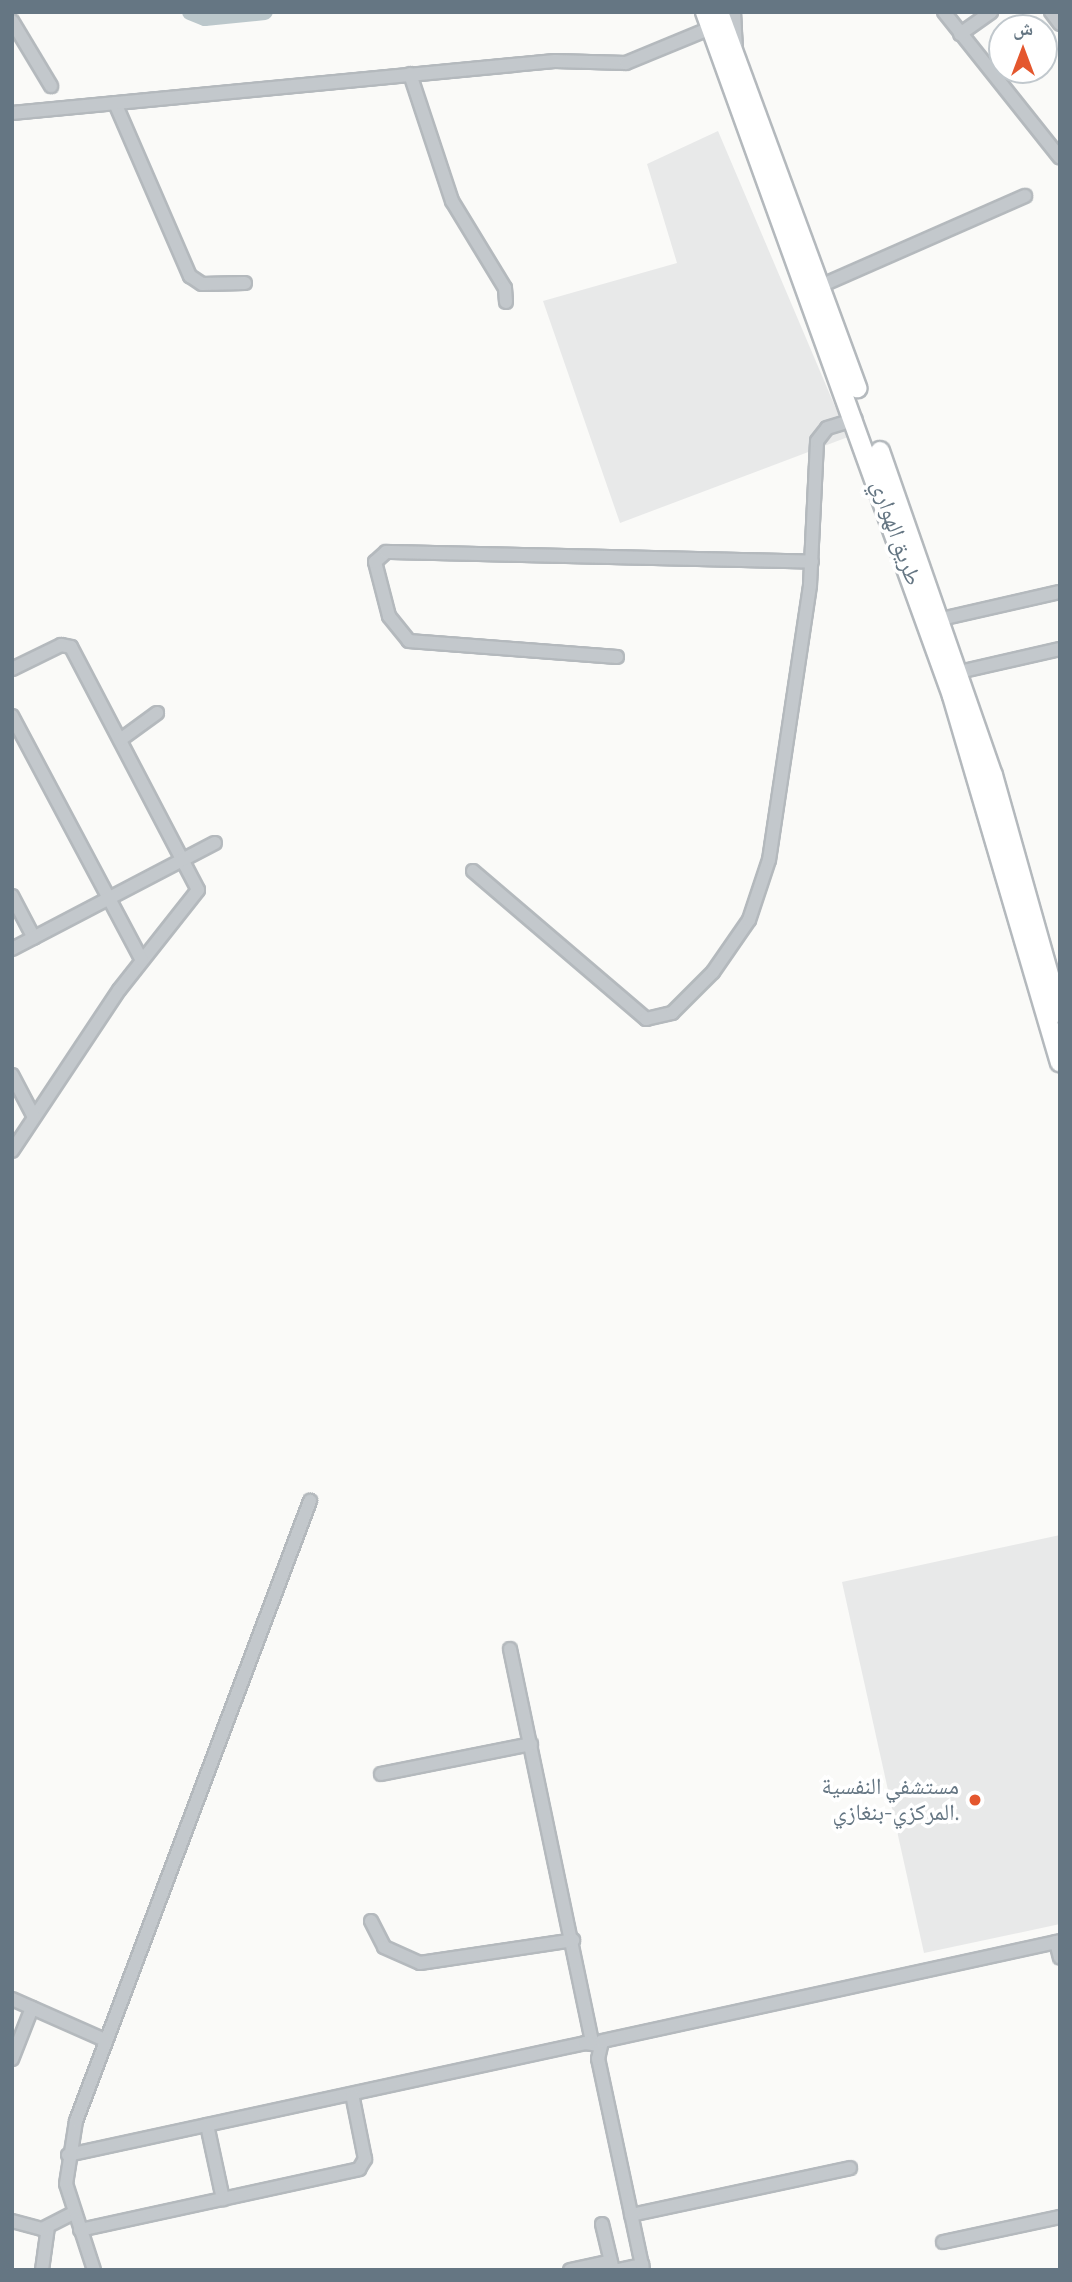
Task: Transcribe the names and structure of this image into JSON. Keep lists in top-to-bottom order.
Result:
{
  "streets": {
    "highway": ["طريق الهواري"]
  },
  "places": ["مستشفي النفسية المركزي-بنغازي."],
  "north": "top"
}
